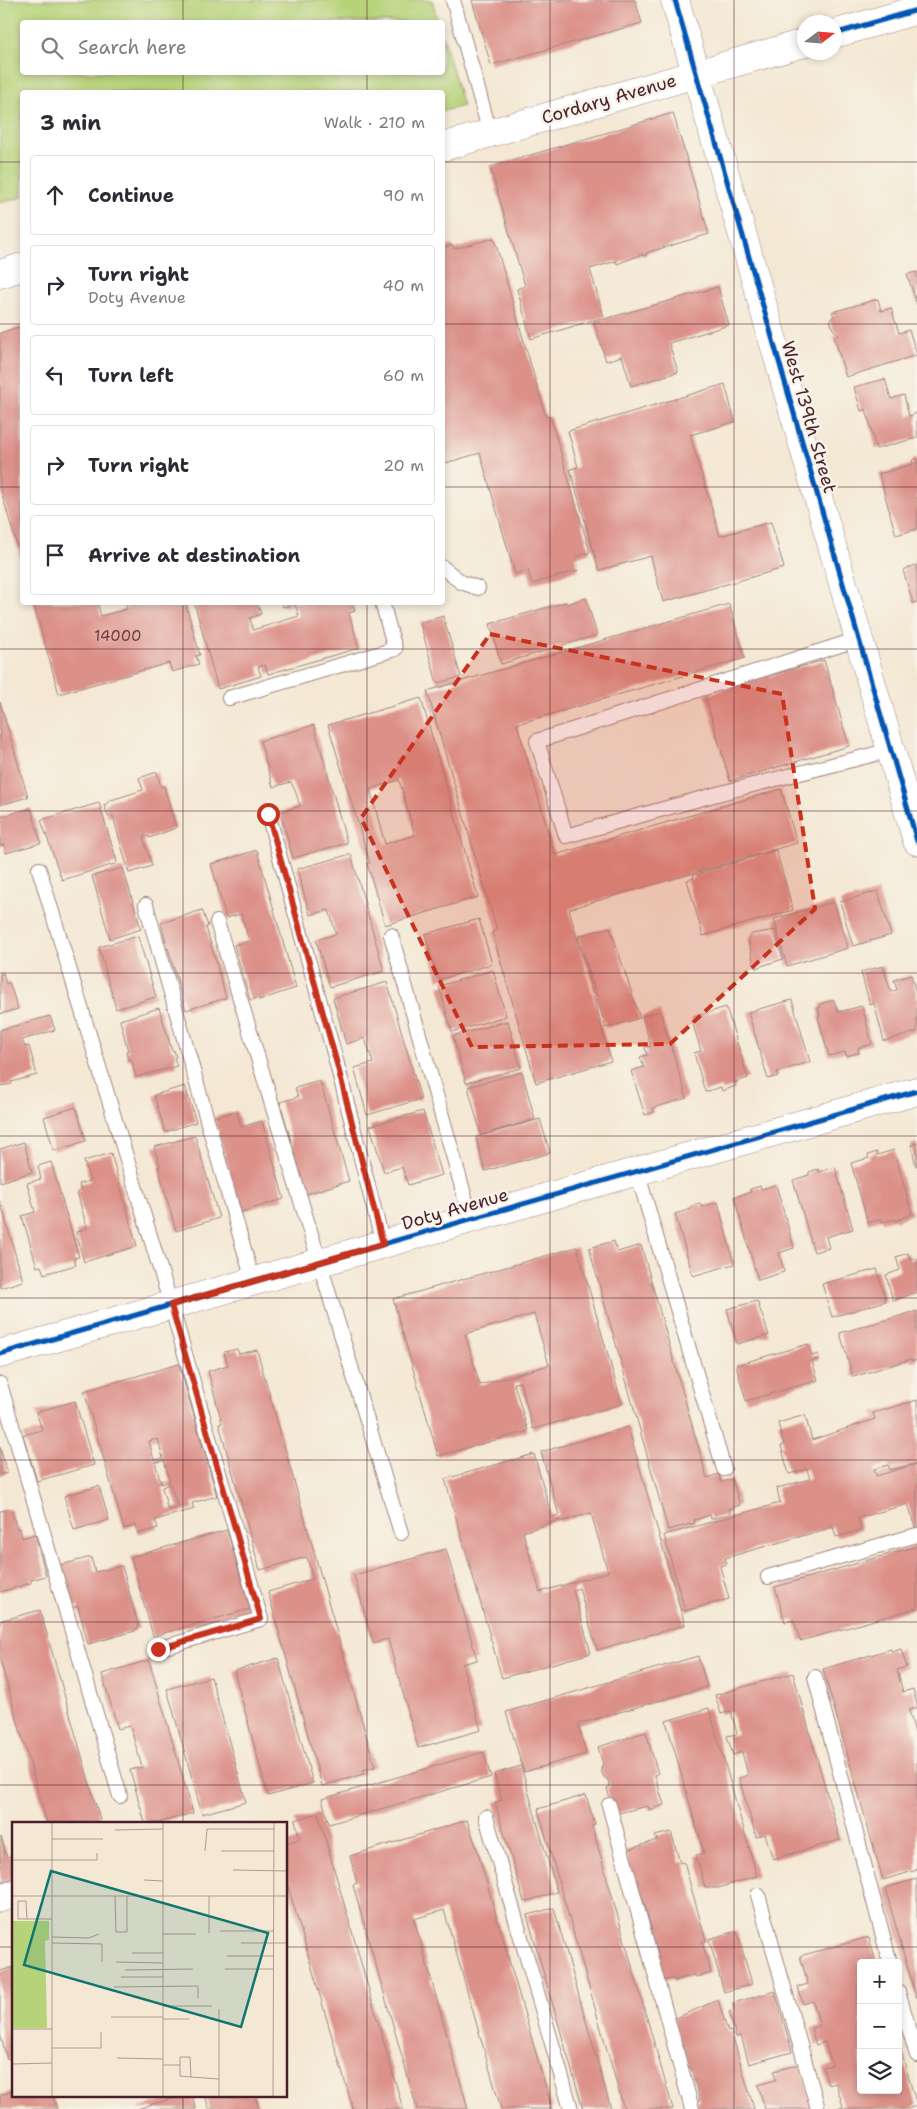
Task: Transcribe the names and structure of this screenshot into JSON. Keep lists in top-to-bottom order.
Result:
{
  "streets": {
    "street": ["Cordary Avenue", "West 139th Street", "Doty Avenue"]
  },
  "crossings": [
    ["Cordary Avenue", "West 139th Street"]
  ],
  "house_numbers": ["14000"],
  "north": "right",
  "page": {
    "search": "Search here",
    "heading": ["3 min", "Walk · 210 m"],
    "list": [
      ["Continue", "90 m"],
      ["Turn right", "Doty Avenue", "40 m"],
      ["Turn left", "60 m"],
      ["Turn right", "20 m"],
      "Arrive at destination"
    ],
    "map_buttons": ["+", "−"]
  }
}
